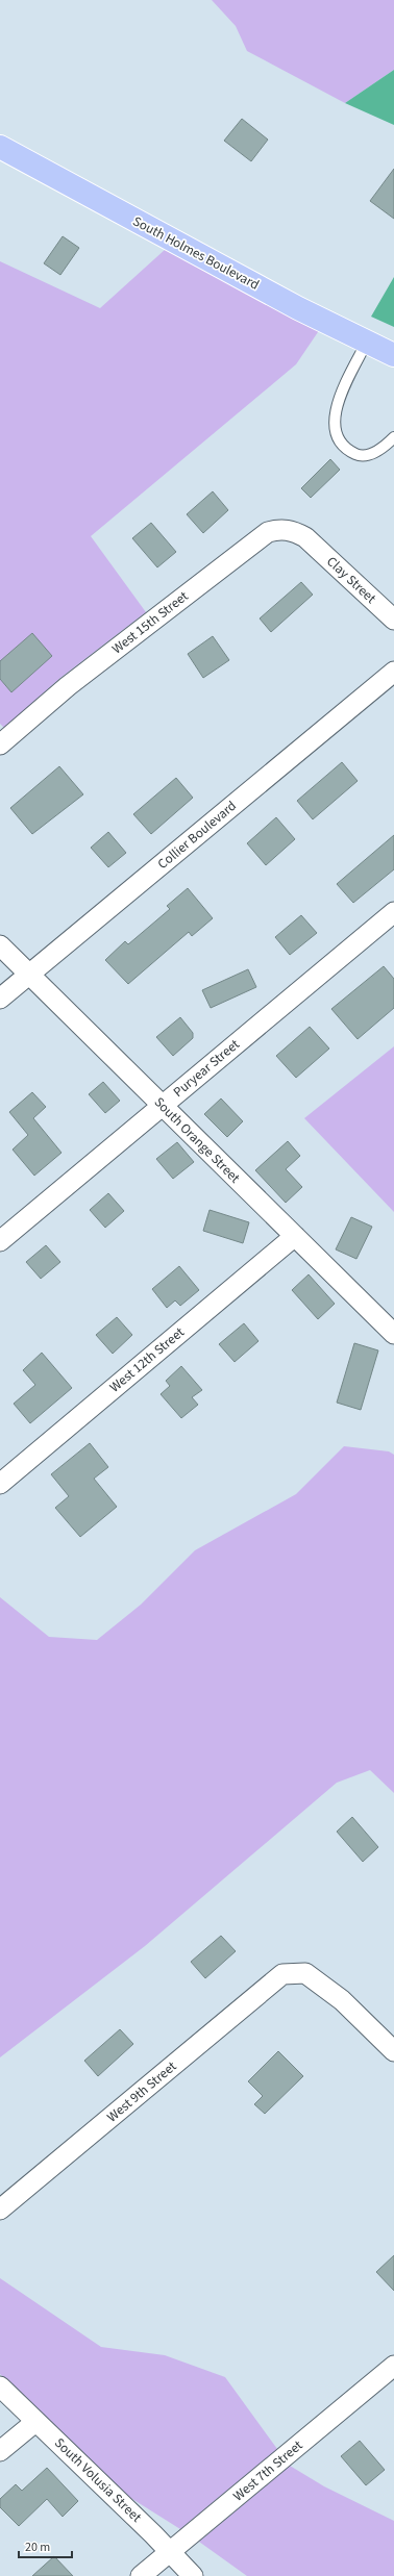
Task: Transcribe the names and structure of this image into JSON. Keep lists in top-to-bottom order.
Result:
{
  "streets": {
    "main road": ["South Holmes Boulevard"],
    "street": [
      "Clay Street",
      "West 15th Street",
      "Collier Boulevard",
      "Puryear Street",
      "South Orange Street",
      "West 12th Street",
      "West 9th Street",
      "West 7th Street",
      "South Volusia Street"
    ]
  },
  "crossings": [
    ["Clay Street", "West 15th Street"],
    ["Collier Boulevard", "South Orange Street"],
    ["Puryear Street", "South Orange Street"],
    ["South Orange Street", "West 12th Street"],
    ["West 7th Street", "South Volusia Street"]
  ],
  "scale_bar": "20 m"
}
